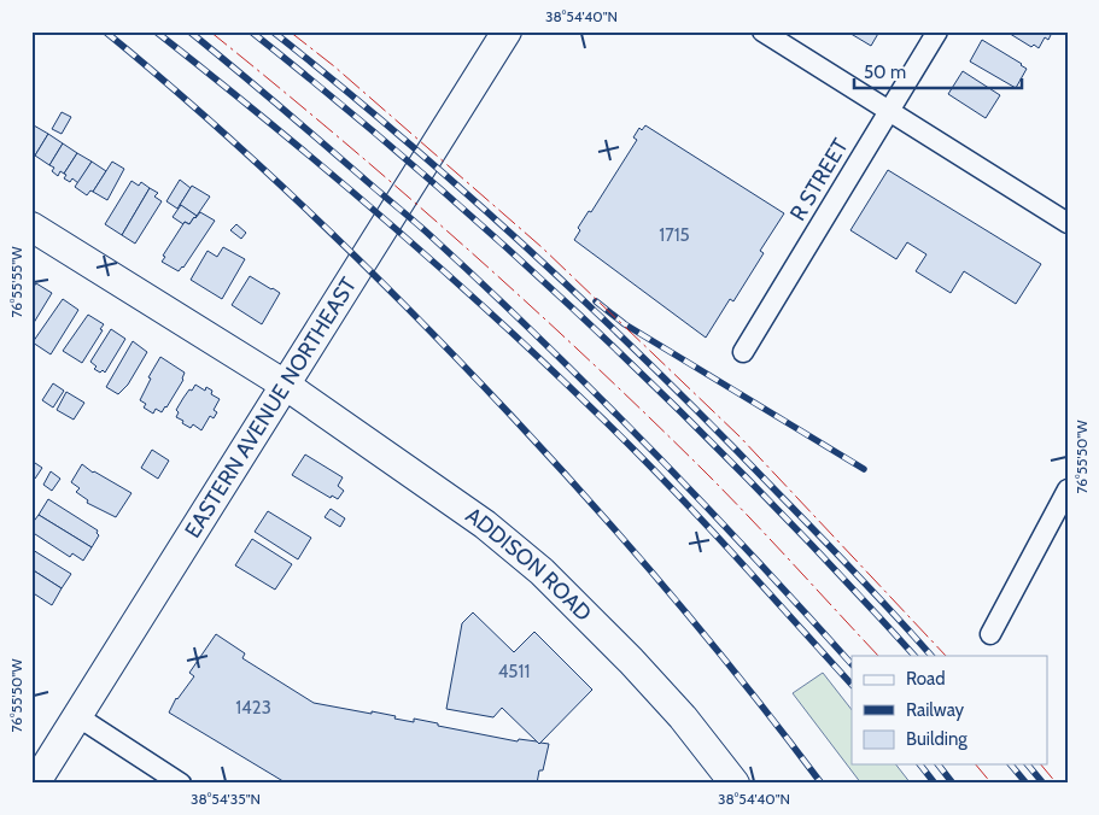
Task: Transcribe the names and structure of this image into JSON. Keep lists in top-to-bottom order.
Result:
{
  "streets": {
    "street": ["R STREET", "EASTERN AVENUE NORTHEAST", "ADDISON ROAD"]
  },
  "crossings": [
    ["EASTERN AVENUE NORTHEAST", "ADDISON ROAD"]
  ],
  "house_numbers": ["1715", "4511", "1423"],
  "legend": ["Road", "Railway", "Building"],
  "scale_bar": "50 m",
  "coordinates": [
    "38°54'40\"N",
    "76°55'55\"W",
    "76°55'50\"W",
    "38°54'35\"N"
  ]
}
